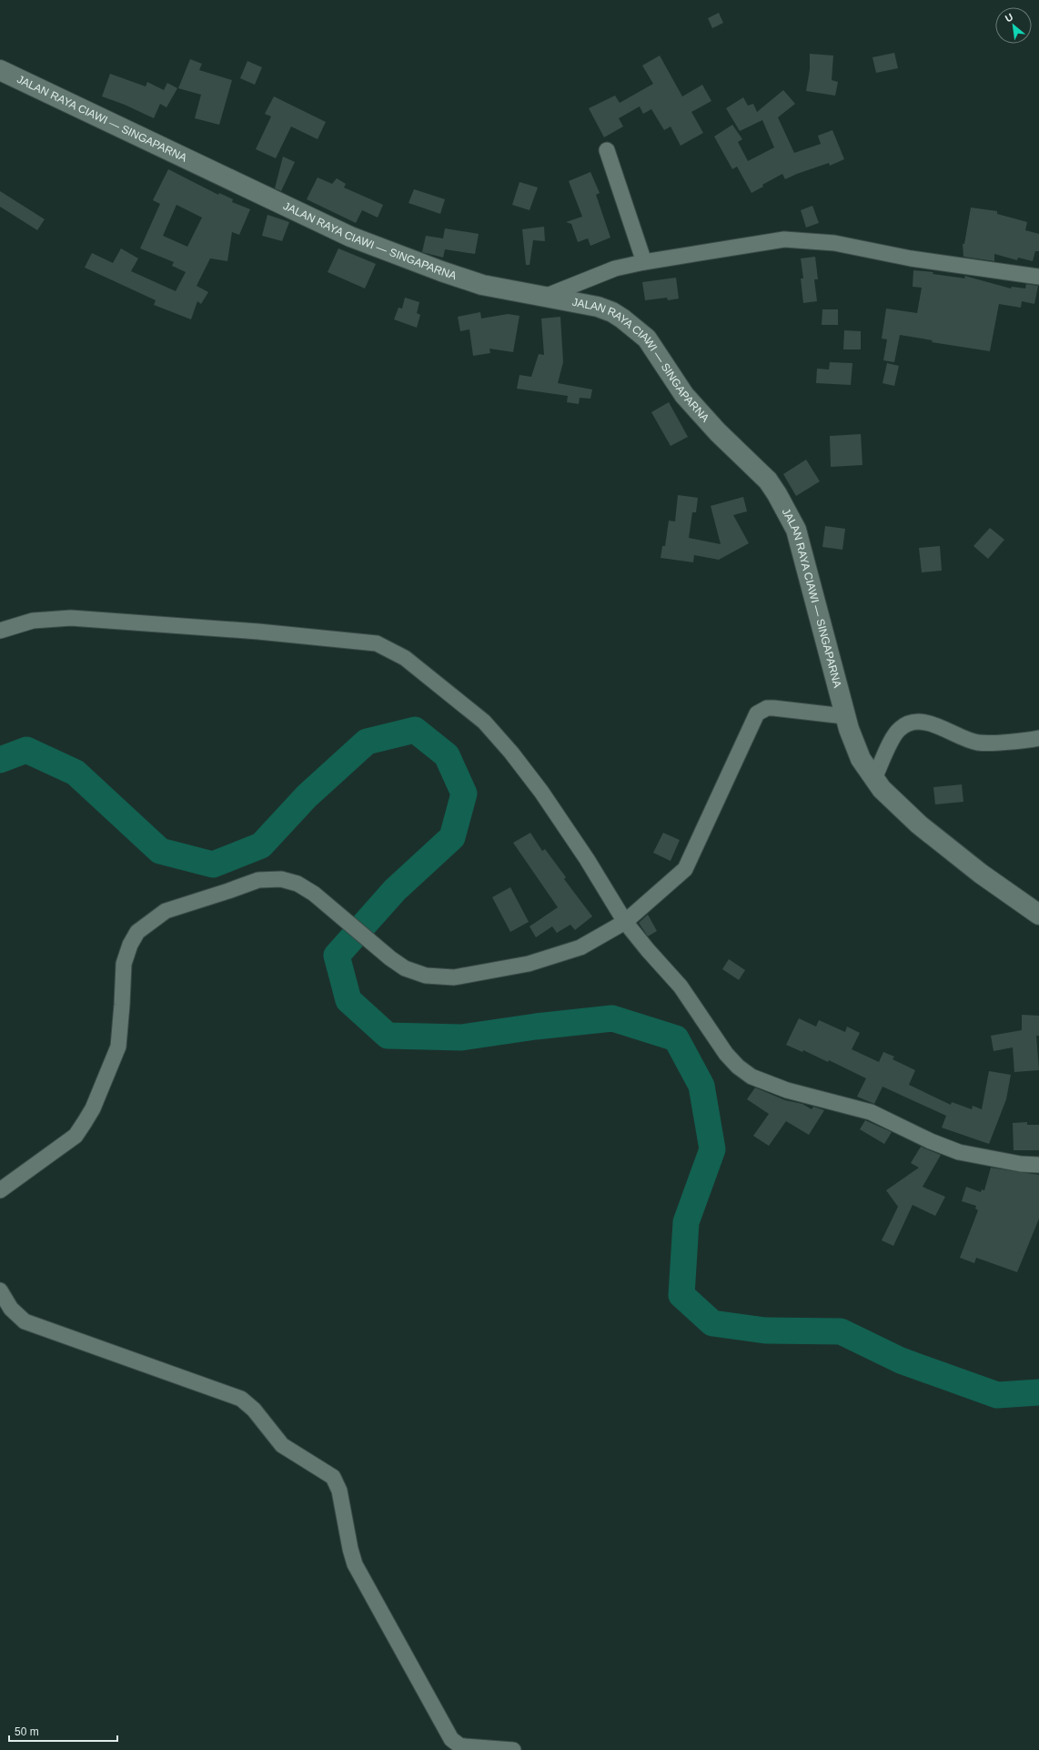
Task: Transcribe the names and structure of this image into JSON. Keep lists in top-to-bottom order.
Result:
{
  "streets": {
    "main road": ["JALAN RAYA CIAWI — SINGAPARNA"]
  },
  "scale_bar": "50 m",
  "north": "top left"
}
